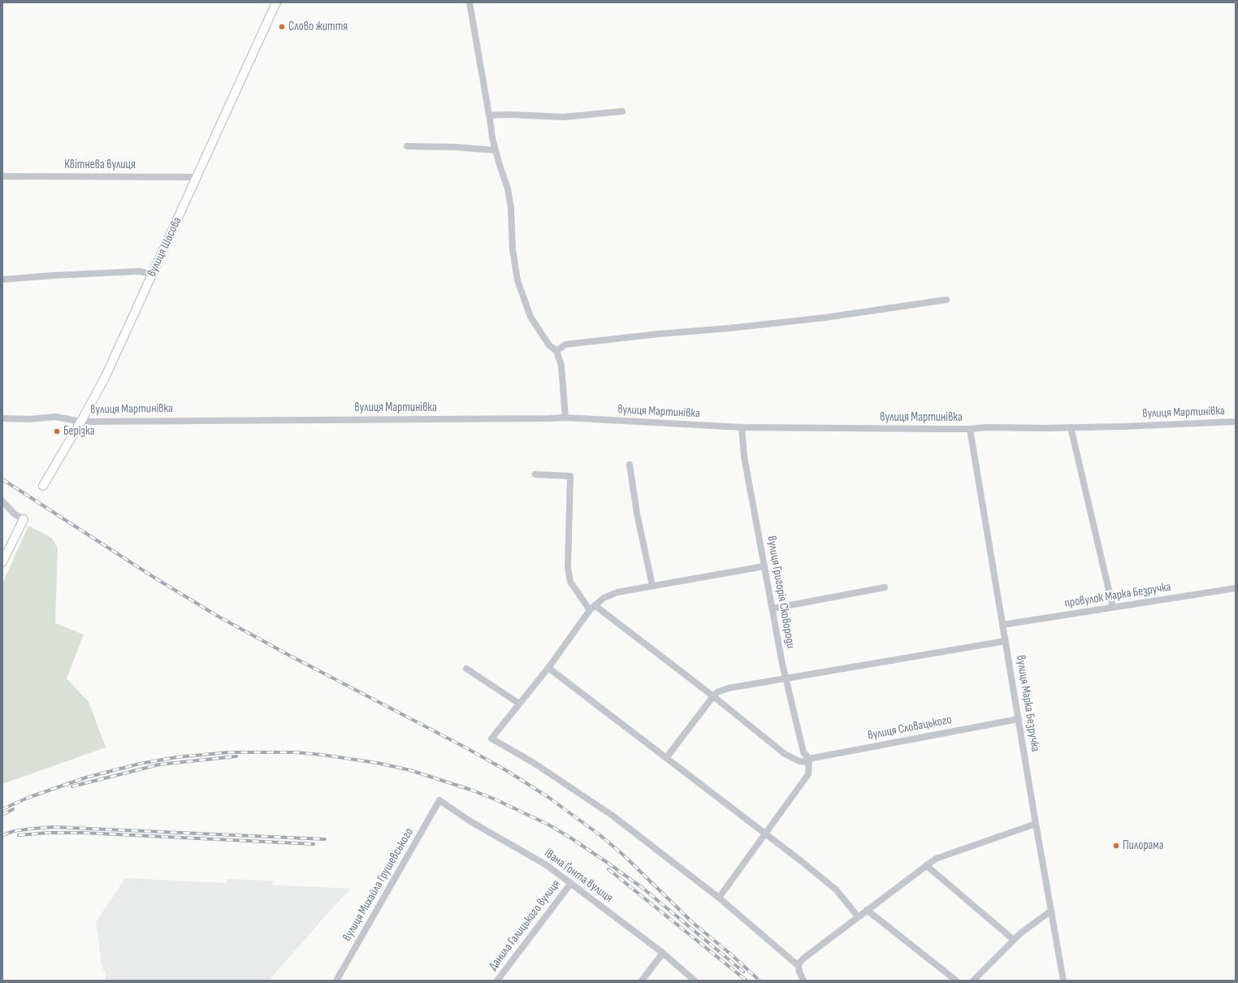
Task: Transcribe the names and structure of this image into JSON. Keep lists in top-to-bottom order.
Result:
{
  "streets": {
    "main road": ["вулиця Шосова"],
    "street": [
      "Квітнева вулиця",
      "вулиця Мартинівка",
      "вулиця Григорія Сковороди",
      "провулок Марка Безручка",
      "вулиця Марка Безручка",
      "вулиця Словацького",
      "Івана Ґонта вулиця",
      "вулиця Михайла Грушевського",
      "Данила Галицького вулиця"
    ]
  },
  "crossings": [
    ["Квітнева вулиця", "вулиця Шосова"],
    ["вулиця Шосова", "вулиця Мартинівка"],
    ["вулиця Мартинівка", "вулиця Григорія Сковороди"],
    ["вулиця Мартинівка", "вулиця Марка Безручка"],
    ["вулиця Григорія Сковороди", "вулиця Словацького"],
    ["провулок Марка Безручка", "вулиця Марка Безручка"],
    ["вулиця Марка Безручка", "вулиця Словацького"],
    ["Івана Ґонта вулиця", "вулиця Михайла Грушевського"],
    ["Івана Ґонта вулиця", "Данила Галицького вулиця"]
  ],
  "places": ["Слово життя", "Берізка", "Пилорама"]
}
